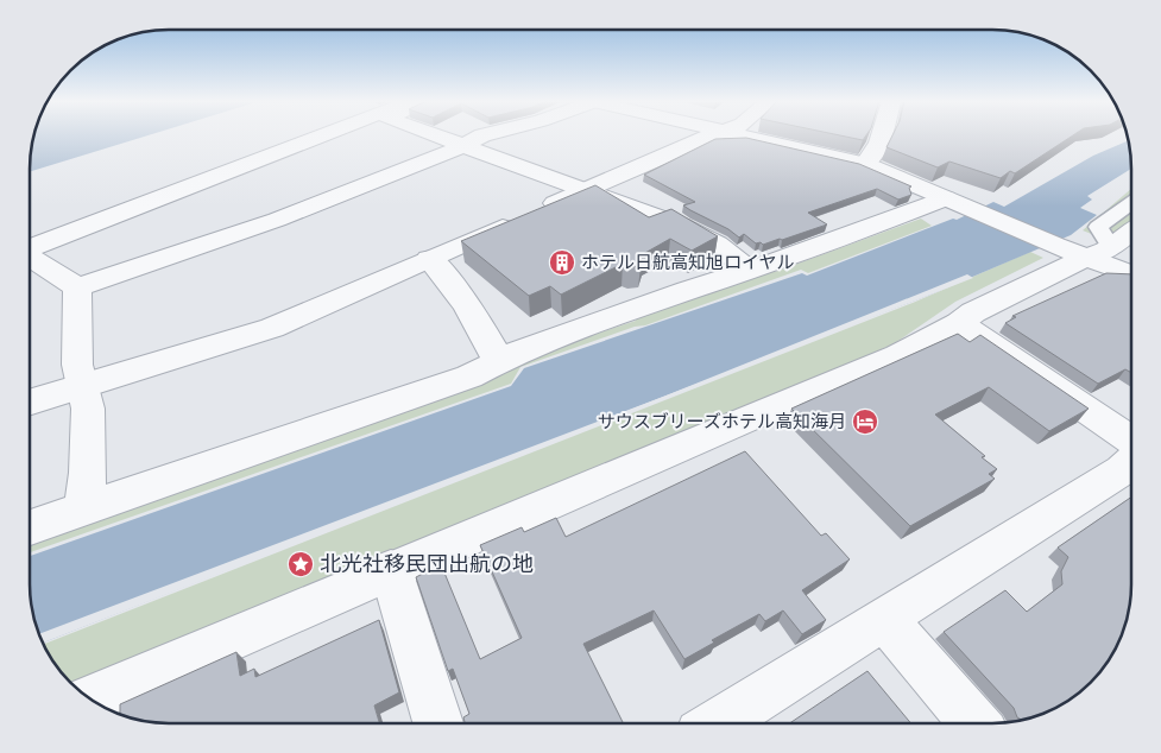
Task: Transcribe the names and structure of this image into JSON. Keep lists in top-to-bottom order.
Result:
{
  "places": {
    "building": ["ホテル日航高知旭ロイヤル"],
    "hotel": ["サウスブリーズホテル高知海月"],
    "place": ["北光社移民団出航の地"]
  }
}
